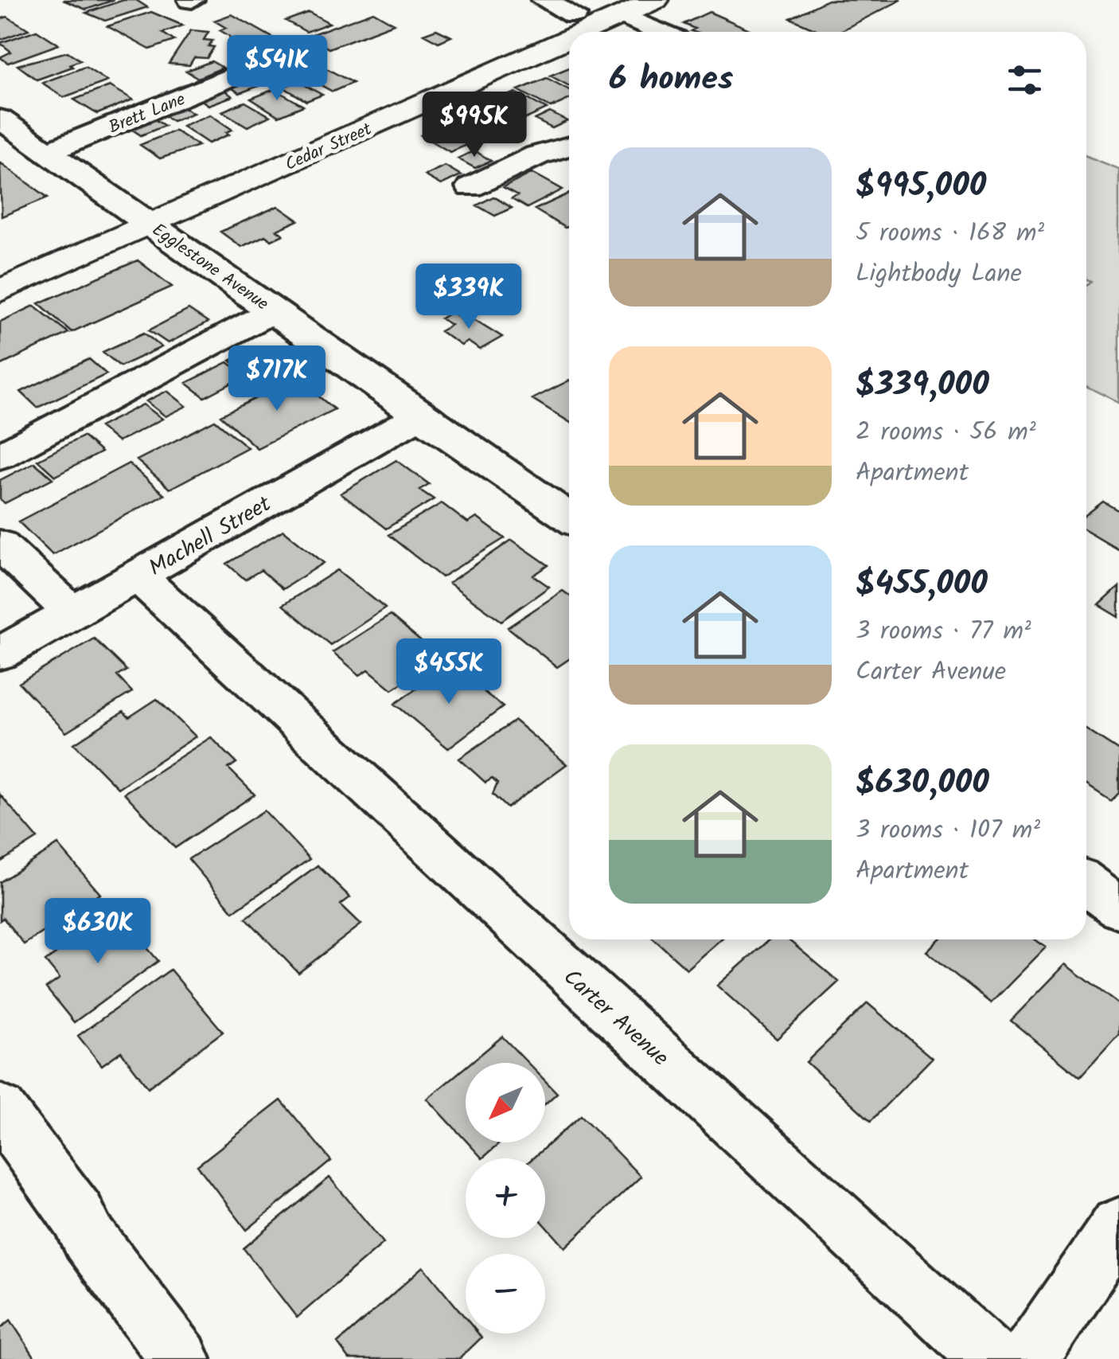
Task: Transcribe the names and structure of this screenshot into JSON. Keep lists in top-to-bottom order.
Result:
{
  "streets": {
    "main road": ["Cedar Street"],
    "street": [
      "Brett Lane",
      "Egglestone Avenue",
      "Machell Street",
      "Carter Avenue"
    ]
  },
  "crossings": [
    ["Brett Lane", "Egglestone Avenue"],
    ["Cedar Street", "Egglestone Avenue"],
    ["Egglestone Avenue", "Machell Street"],
    ["Machell Street", "Carter Avenue"]
  ],
  "north": "bottom left",
  "page": {
    "heading": "6 homes",
    "price": [
      "$541K",
      "$995K",
      "$339K",
      "$717K",
      "$455K",
      "$630K"
    ],
    "list": [
      {
        "name": "$995,000",
        "note": "5 rooms · 168 m² · Lightbody Lane"
      },
      {
        "name": "$339,000",
        "note": "2 rooms · 56 m² · Apartment"
      },
      {
        "name": "$455,000",
        "note": "3 rooms · 77 m² · Carter Avenue"
      },
      {
        "name": "$630,000",
        "note": "3 rooms · 107 m² · Apartment"
      }
    ],
    "map_buttons": ["+", "−"]
  }
}
